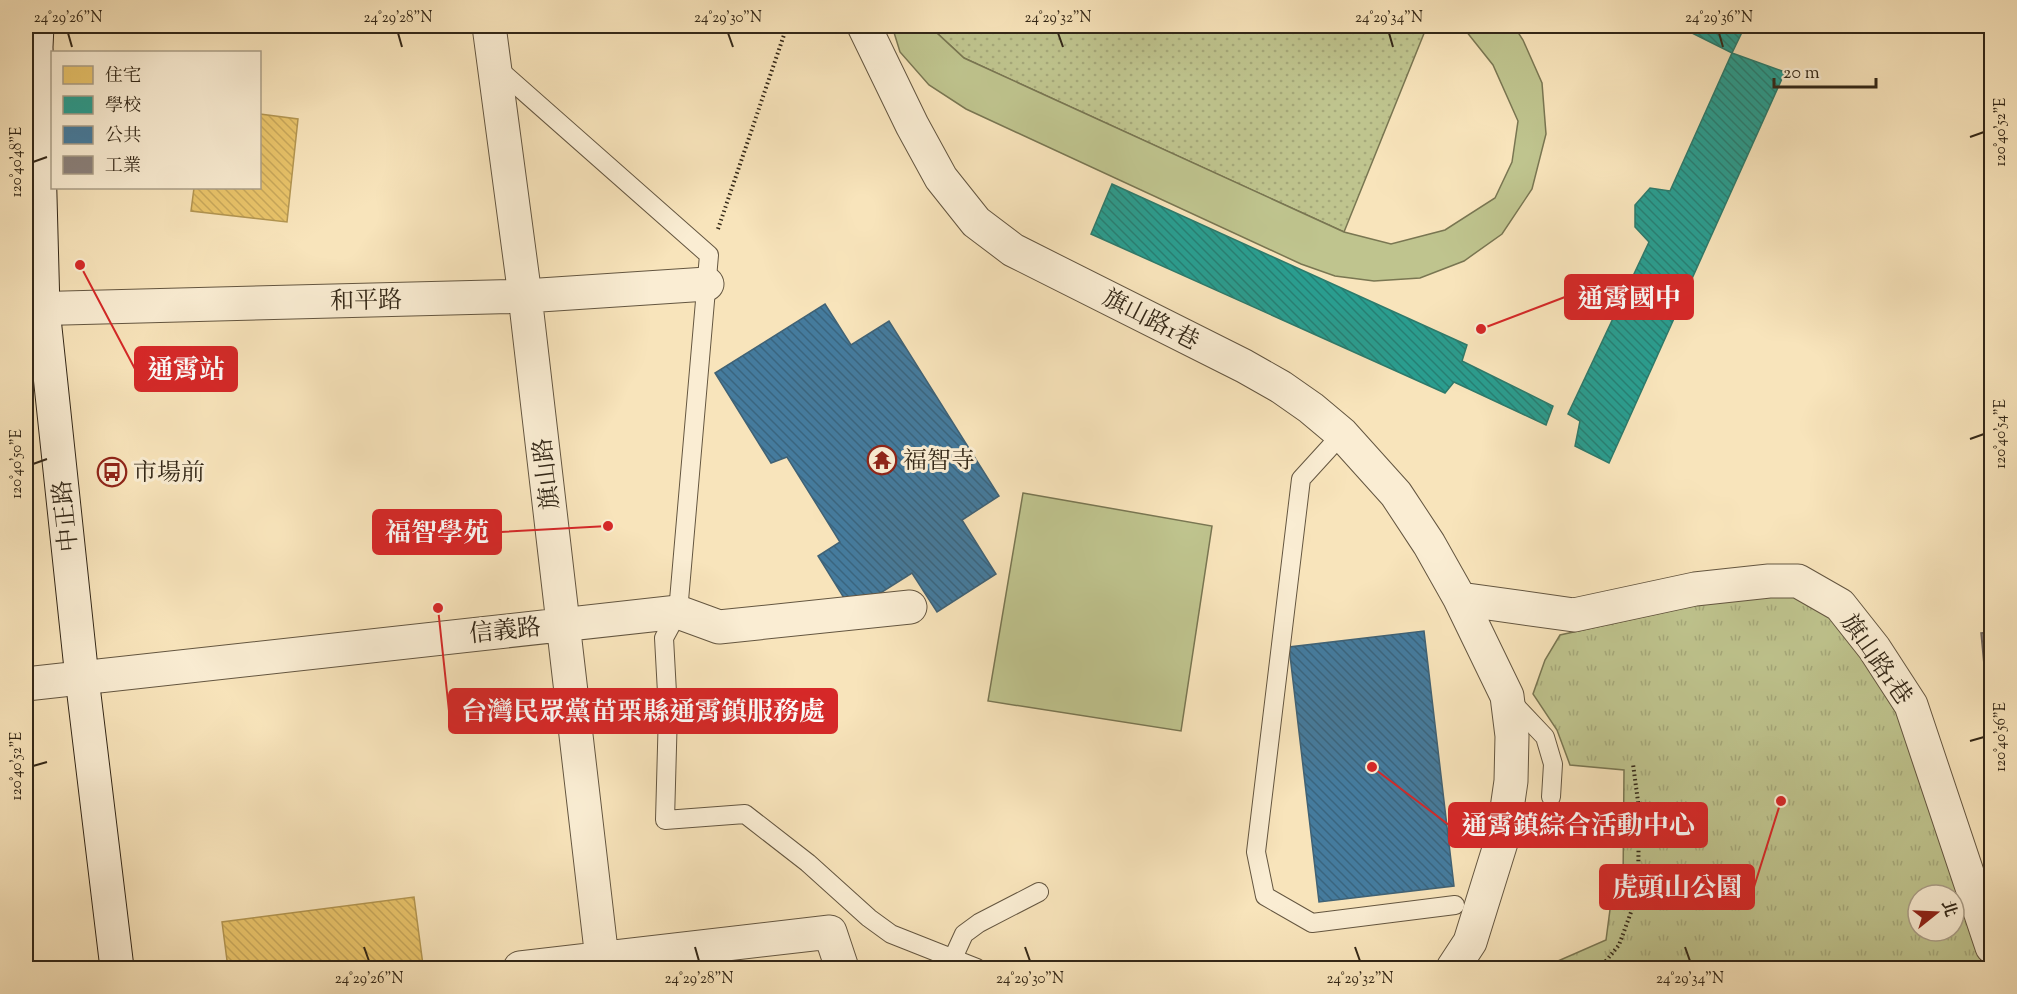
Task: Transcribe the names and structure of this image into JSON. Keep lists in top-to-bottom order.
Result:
{
  "streets": {
    "street": [
      "和平路",
      "旗山路1巷",
      "旗山路",
      "中正路",
      "信義路"
    ]
  },
  "crossings": [
    ["和平路", "旗山路"],
    ["和平路", "中正路"],
    ["旗山路", "信義路"],
    ["中正路", "信義路"]
  ],
  "places": {
    "other": [
      "通霄站",
      "通霄國中",
      "福智學苑",
      "台灣民眾黨苗栗縣通霄鎮服務處",
      "通霄鎮綜合活動中心",
      "虎頭山公園"
    ],
    "temple": ["福智寺"],
    "bus stop": ["市場前"]
  },
  "legend": [
    "住宅",
    "學校",
    "公共",
    "工業"
  ],
  "scale_bar": "20 m",
  "north": "right",
  "coordinates": [
    "24°29'26\"N",
    "24°29'28\"N",
    "24°29'30\"N",
    "24°29'32\"N",
    "24°29'34\"N",
    "24°29'36\"N",
    "120°40'52\"E",
    "120°40'48\"E",
    "120°40'54\"E",
    "120°40'50\"E",
    "120°40'56\"E"
  ]
}
